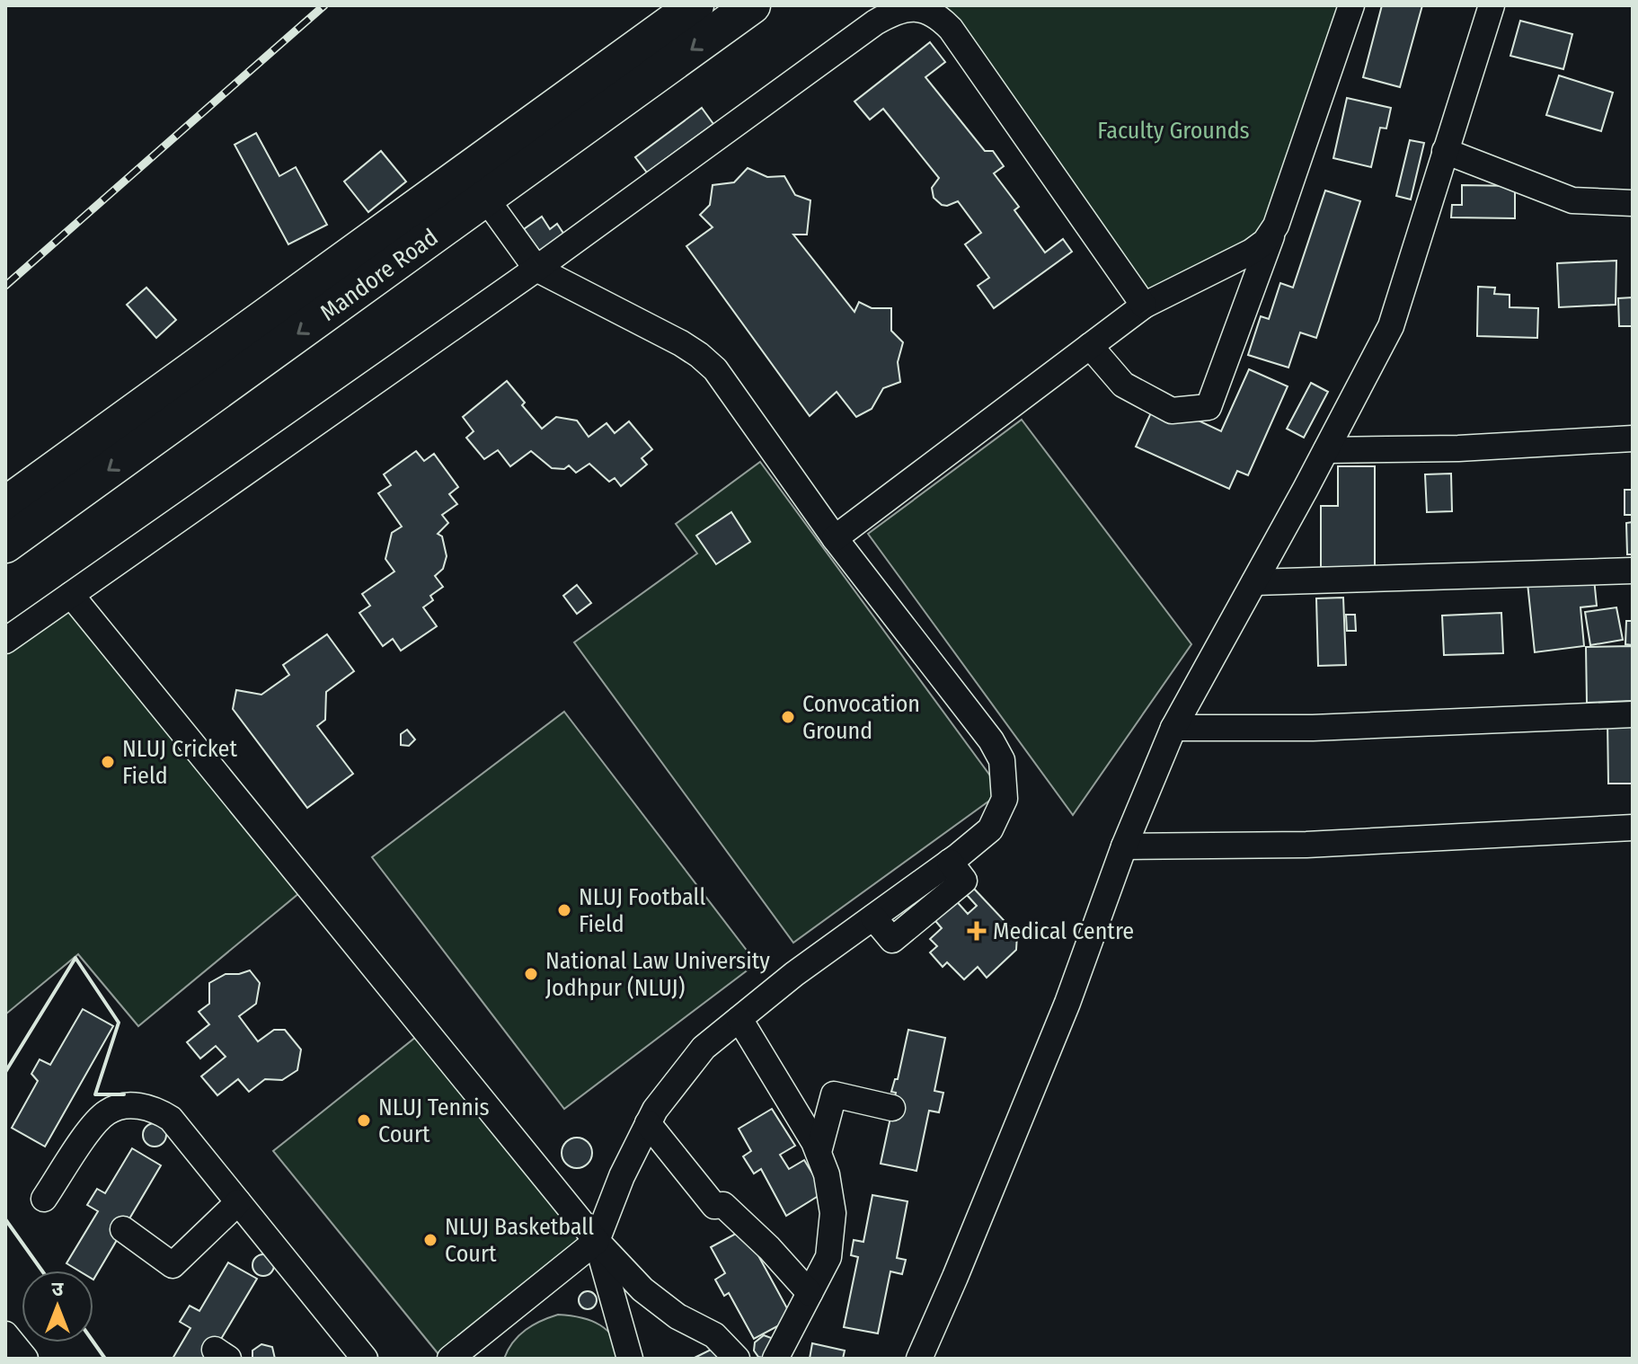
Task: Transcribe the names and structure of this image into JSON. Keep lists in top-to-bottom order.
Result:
{
  "streets": {
    "highway": ["Mandore Road"]
  },
  "parks": ["Faculty Grounds"],
  "places": {
    "other": [
      "Convocation Ground",
      "NLUJ Cricket Field",
      "NLUJ Football Field",
      "National Law University Jodhpur (NLUJ)",
      "NLUJ Tennis Court",
      "NLUJ Basketball Court"
    ],
    "health": ["Medical Centre"]
  },
  "north": "top"
}
